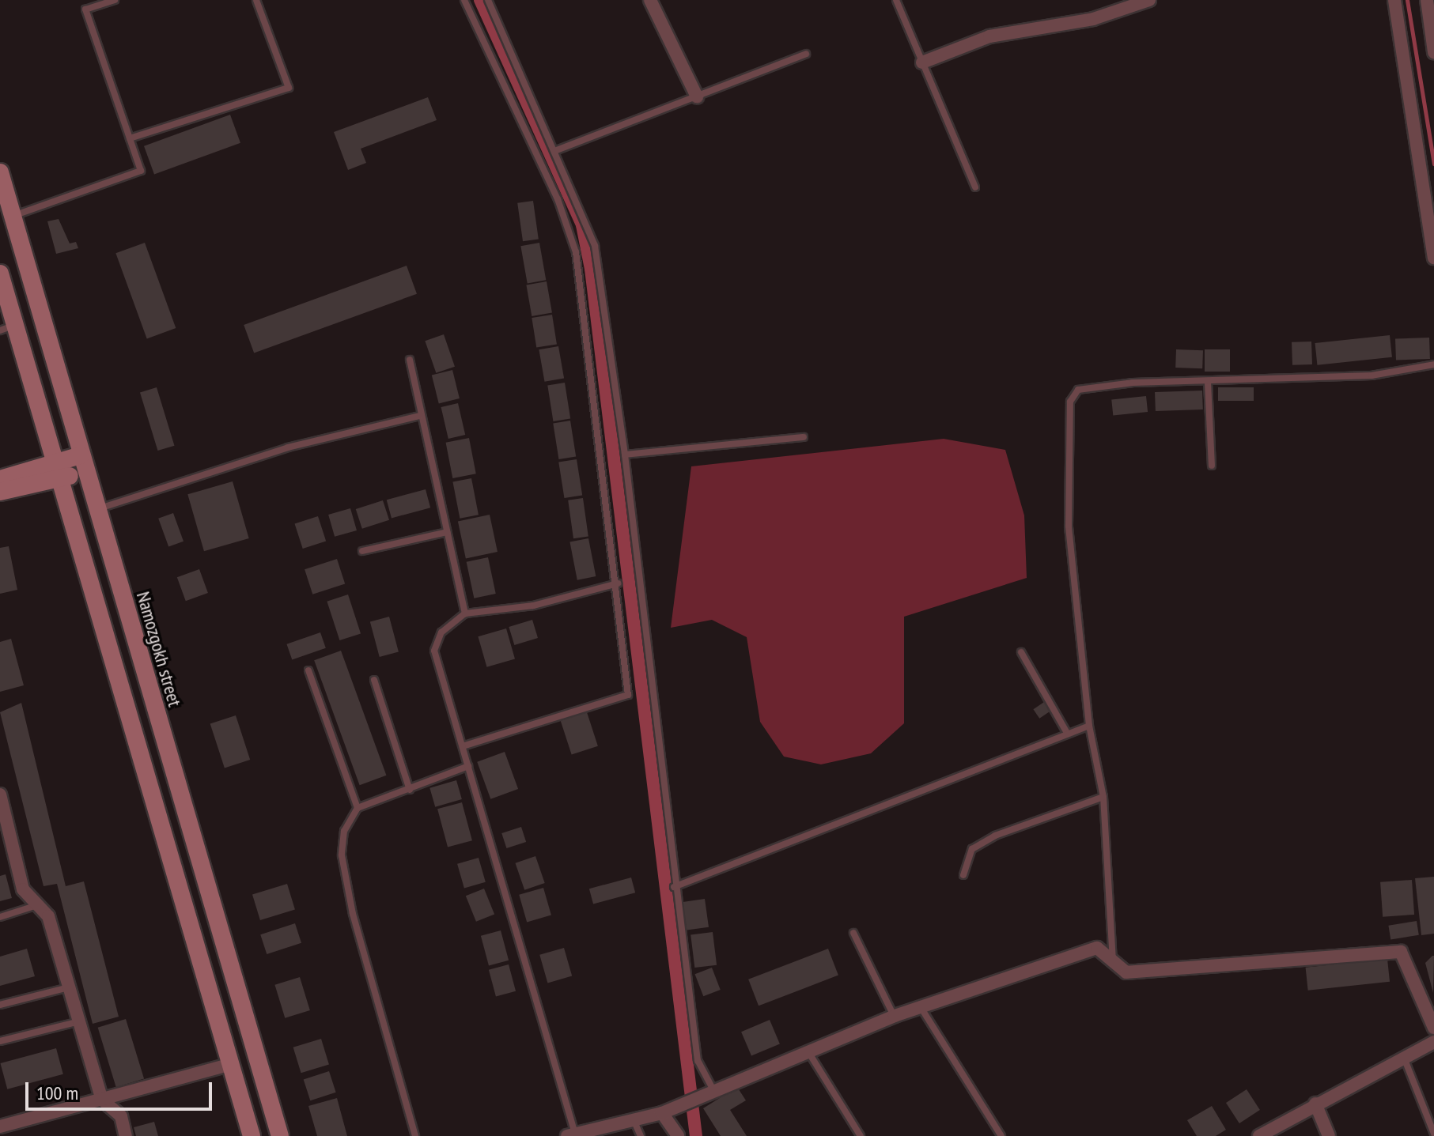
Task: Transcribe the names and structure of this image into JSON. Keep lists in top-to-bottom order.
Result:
{
  "streets": {
    "main road": ["Namozgokh street"]
  },
  "scale_bar": "100 m"
}
